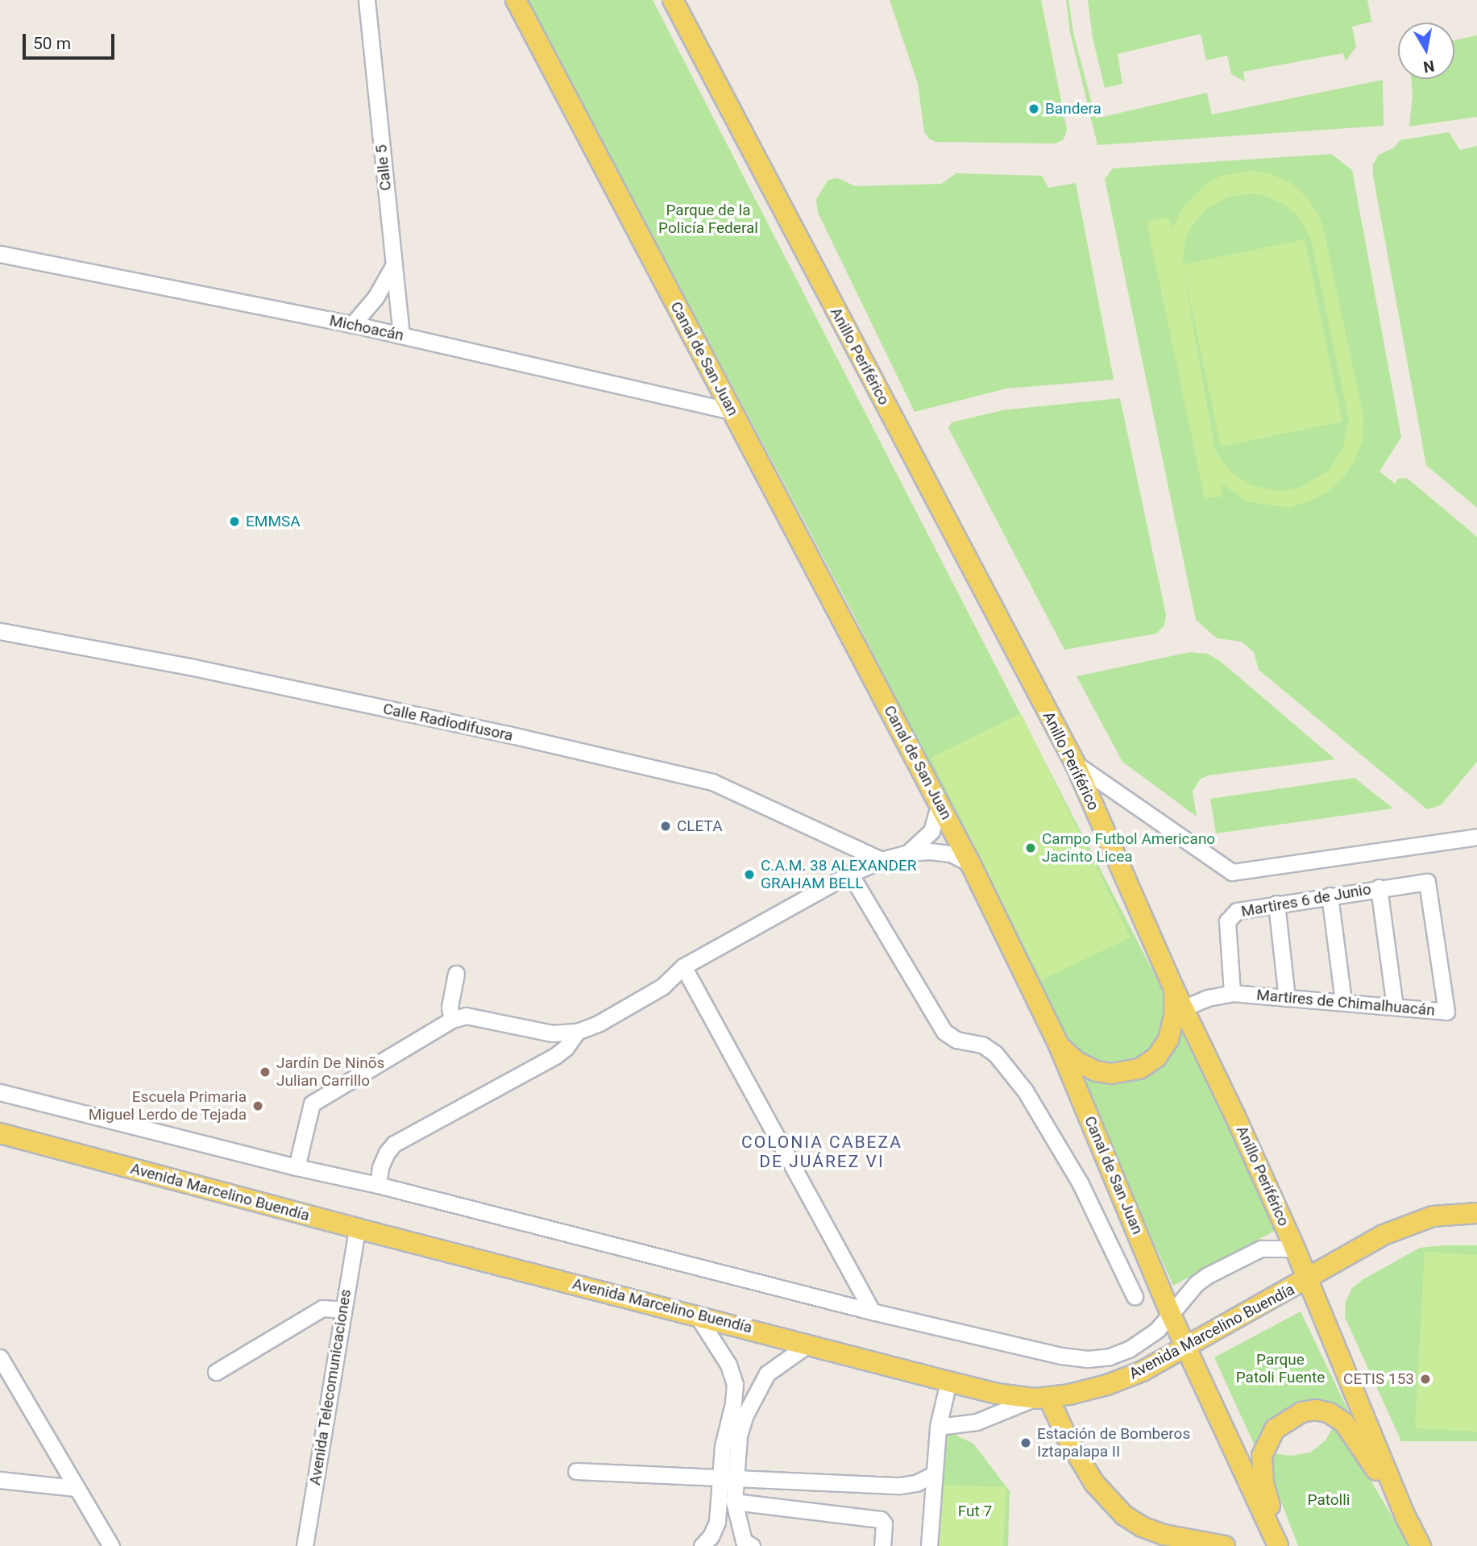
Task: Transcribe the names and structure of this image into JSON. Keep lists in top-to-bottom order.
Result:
{
  "streets": {
    "main road": ["Anillo Periférico", "Canal de San Juan", "Avenida Marcelino Buendía"],
    "street": [
      "Calle 5",
      "Michoacán",
      "Calle Radiodifusora",
      "Martires 6 de Junio",
      "Martires de Chimalhuacán",
      "Avenida Telecomunicaciones"
    ]
  },
  "crossings": [
    ["Calle 5", "Michoacán"],
    ["Michoacán", "Canal de San Juan"],
    ["Anillo Periférico", "Martires de Chimalhuacán"],
    ["Anillo Periférico", "Avenida Marcelino Buendía"],
    ["Canal de San Juan", "Avenida Marcelino Buendía"],
    ["Martires 6 de Junio", "Martires de Chimalhuacán"],
    ["Avenida Marcelino Buendía", "Avenida Telecomunicaciones"]
  ],
  "districts": ["COLONIA CABEZA DE JUÁREZ VI"],
  "parks": [
    "Parque de la Policía Federal",
    "Parque Patoli Fuente",
    "Patolli",
    "Fut 7"
  ],
  "places": [
    "Bandera",
    "EMMSA",
    "CLETA",
    "Campo Futbol Americano Jacinto Licea",
    "C.A.M. 38 ALEXANDER GRAHAM BELL",
    "Jardín De Ninõs Julian Carrillo",
    "Escuela Primaria Miguel Lerdo de Tejada",
    "CETIS 153",
    "Estación de Bomberos Iztapalapa II"
  ],
  "scale_bar": "50 m",
  "north": "bottom"
}
